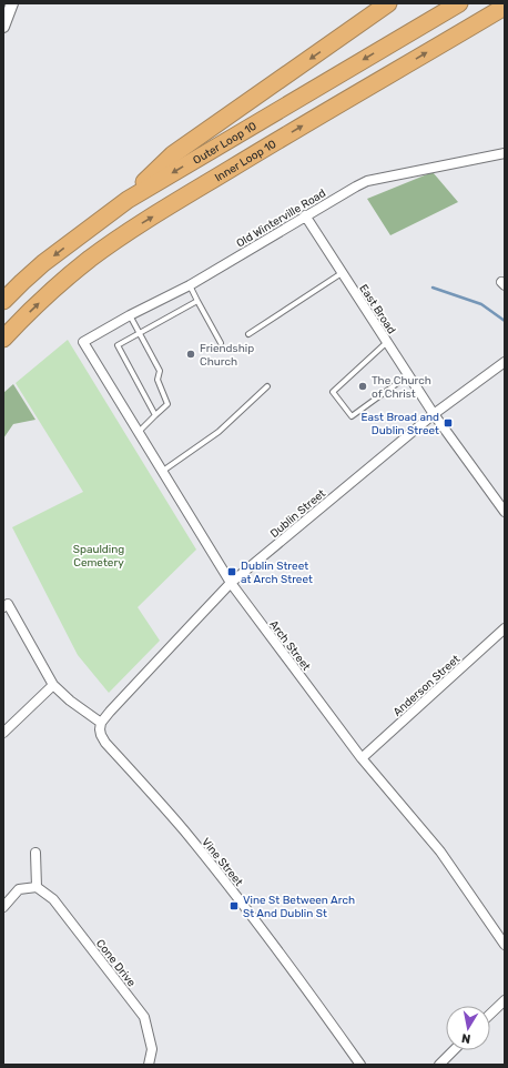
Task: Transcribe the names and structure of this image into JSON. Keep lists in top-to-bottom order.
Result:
{
  "streets": {
    "highway": ["Outer Loop 10", "Inner Loop 10"],
    "street": [
      "Old Winterville Road",
      "East Broad",
      "Dublin Street",
      "Arch Street",
      "Anderson Street",
      "Vine Street",
      "Cone Drive"
    ]
  },
  "crossings": [
    ["Old Winterville Road", "East Broad"],
    ["Old Winterville Road", "Arch Street"],
    ["East Broad", "Dublin Street"],
    ["Dublin Street", "Arch Street"],
    ["Dublin Street", "Vine Street"],
    ["Arch Street", "Anderson Street"]
  ],
  "parks": ["Spaulding Cemetery"],
  "places": {
    "other": ["Friendship Church", "The Church of Christ"],
    "transit": ["East Broad and Dublin Street", "Dublin Street at Arch Street", "Vine St Between Arch St And Dublin St"]
  },
  "north": "bottom"
}
